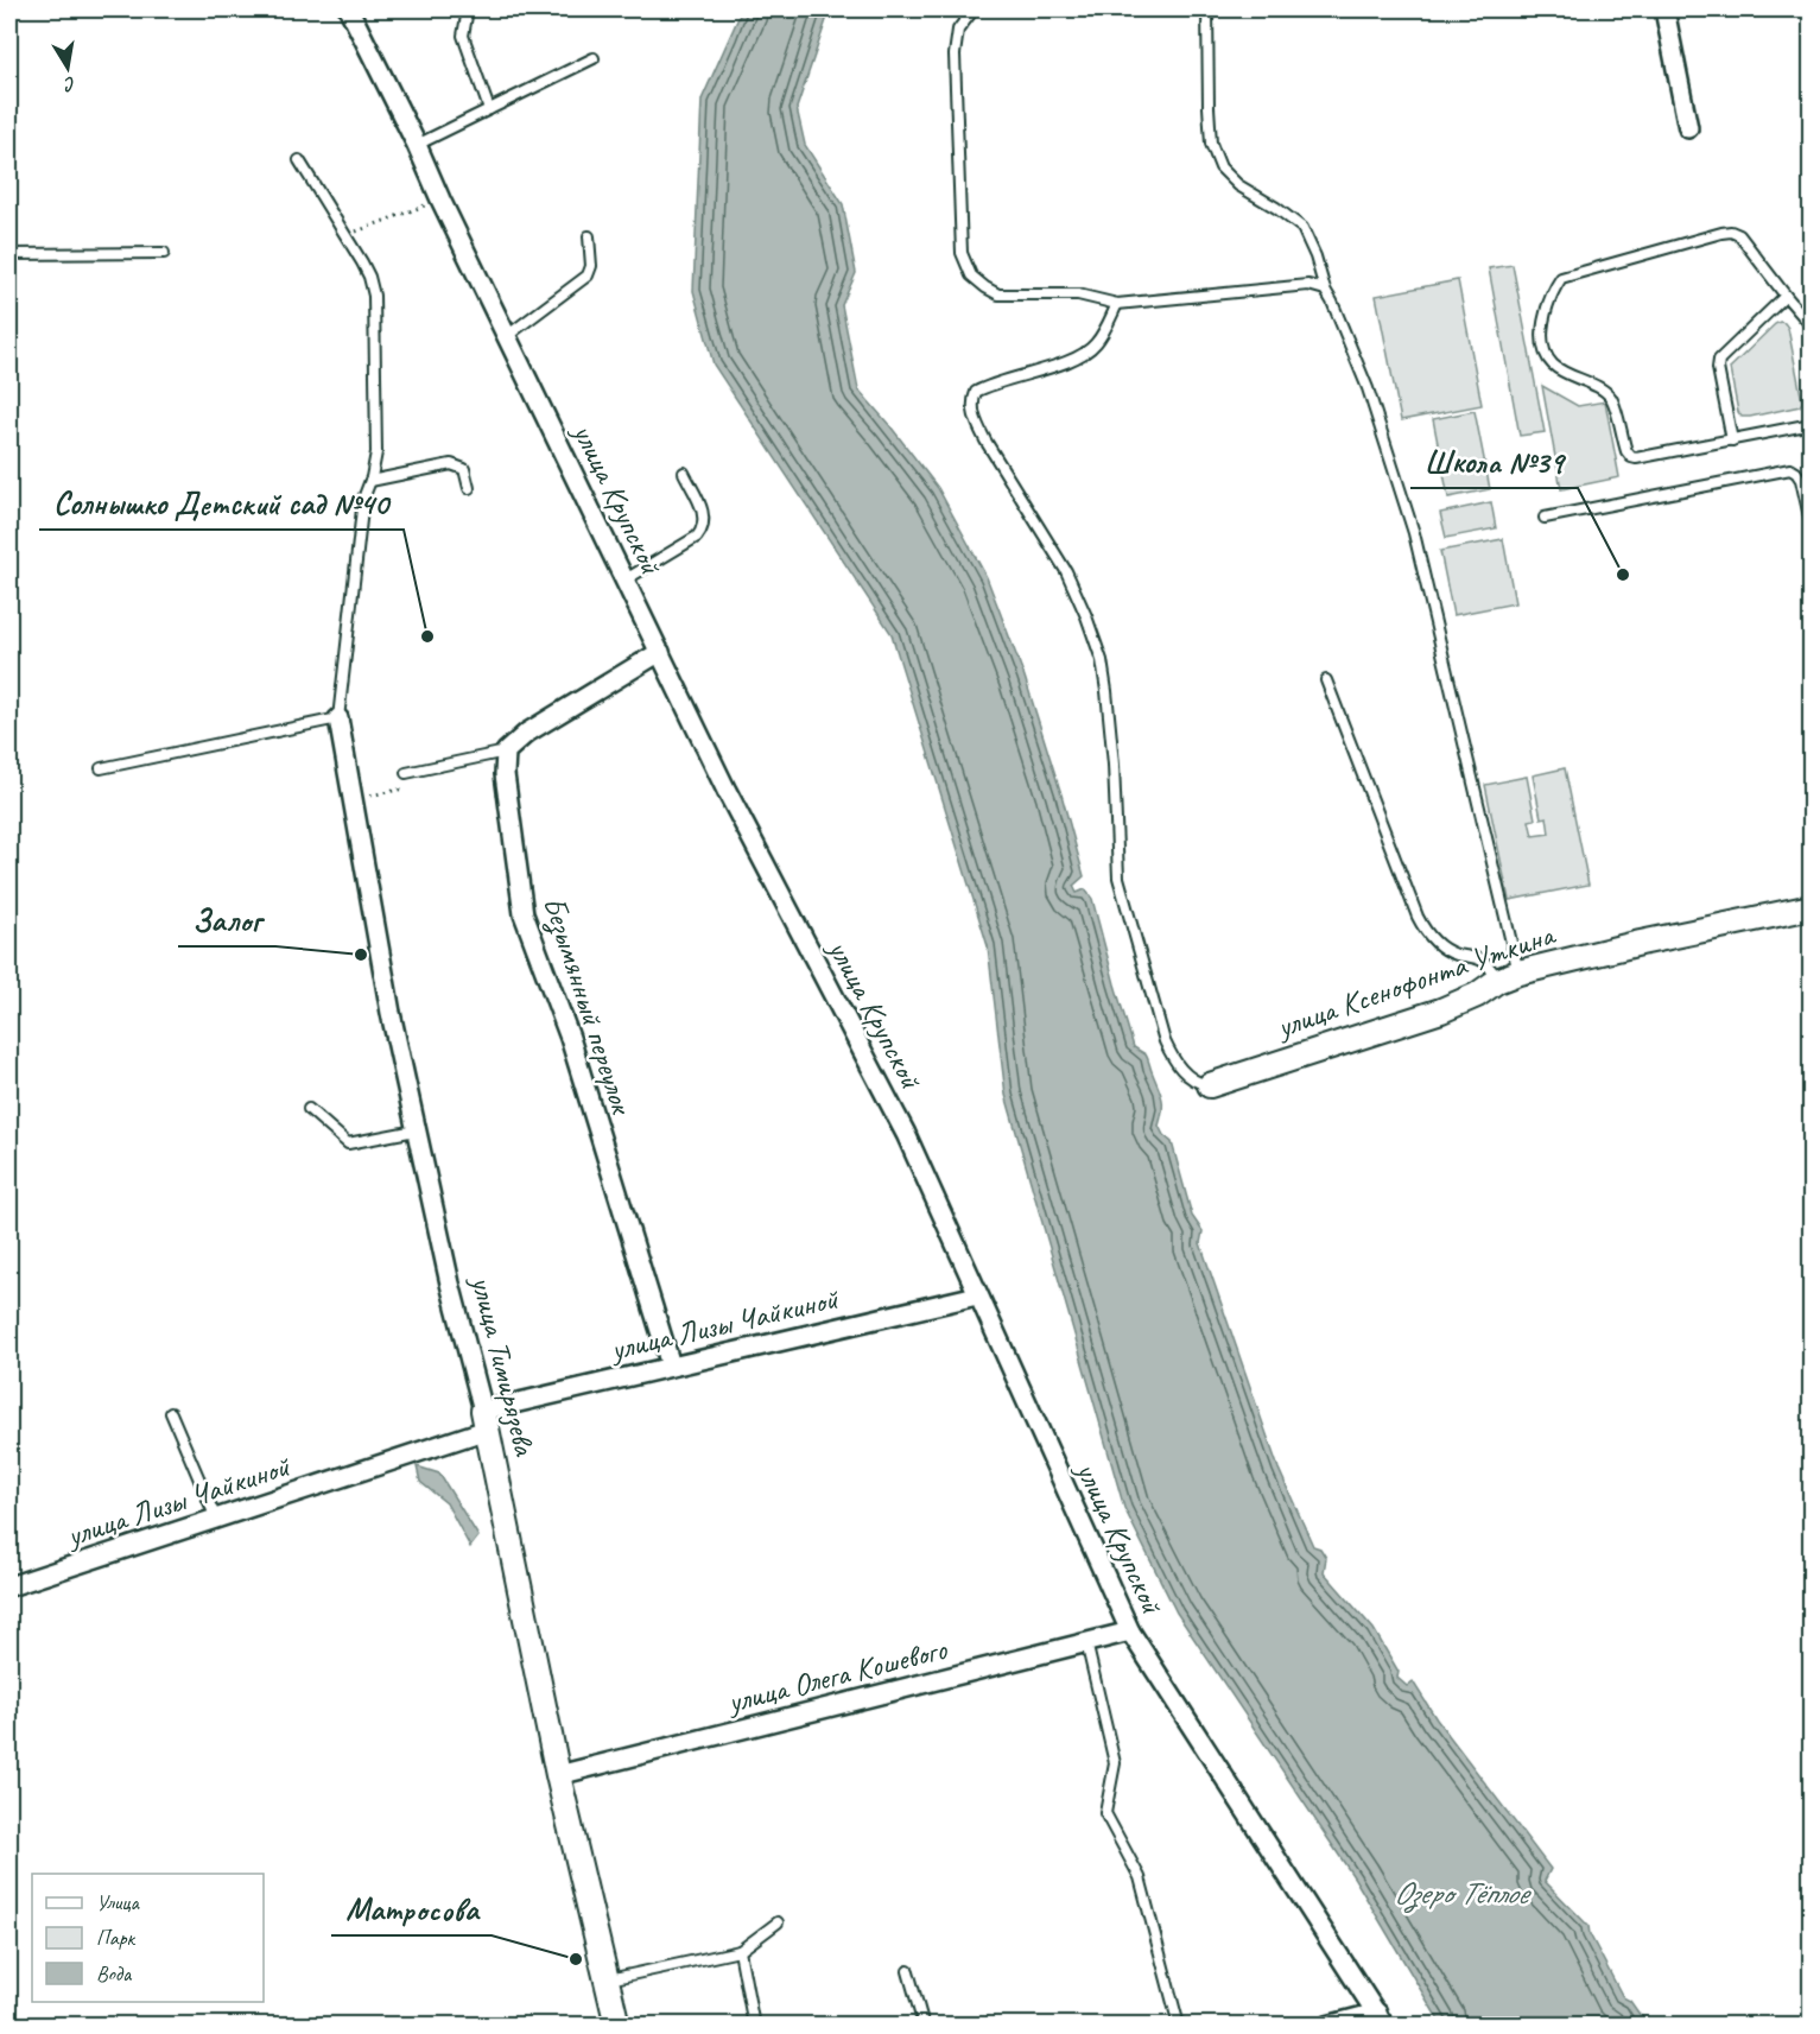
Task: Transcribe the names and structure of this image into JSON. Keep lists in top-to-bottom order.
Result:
{
  "streets": {
    "street": [
      "улица Крупской",
      "улица Ксенофонта Уткина",
      "Безымянный переулок",
      "улица Лизы Чайкиной",
      "улица Тимирязева",
      "улица Олега Кошевого"
    ]
  },
  "crossings": [
    ["улица Крупской", "улица Лизы Чайкиной"],
    ["улица Крупской", "улица Олега Кошевого"],
    ["Безымянный переулок", "улица Лизы Чайкиной"],
    ["улица Лизы Чайкиной", "улица Тимирязева"],
    ["улица Тимирязева", "улица Олега Кошевого"]
  ],
  "water": ["Озеро Тёплое"],
  "places": [
    "Школа №39",
    "Солнышко Детский сад №40",
    "Залог",
    "Матросова"
  ],
  "legend": ["Улица", "Парк", "Вода"],
  "north": "bottom"
}
